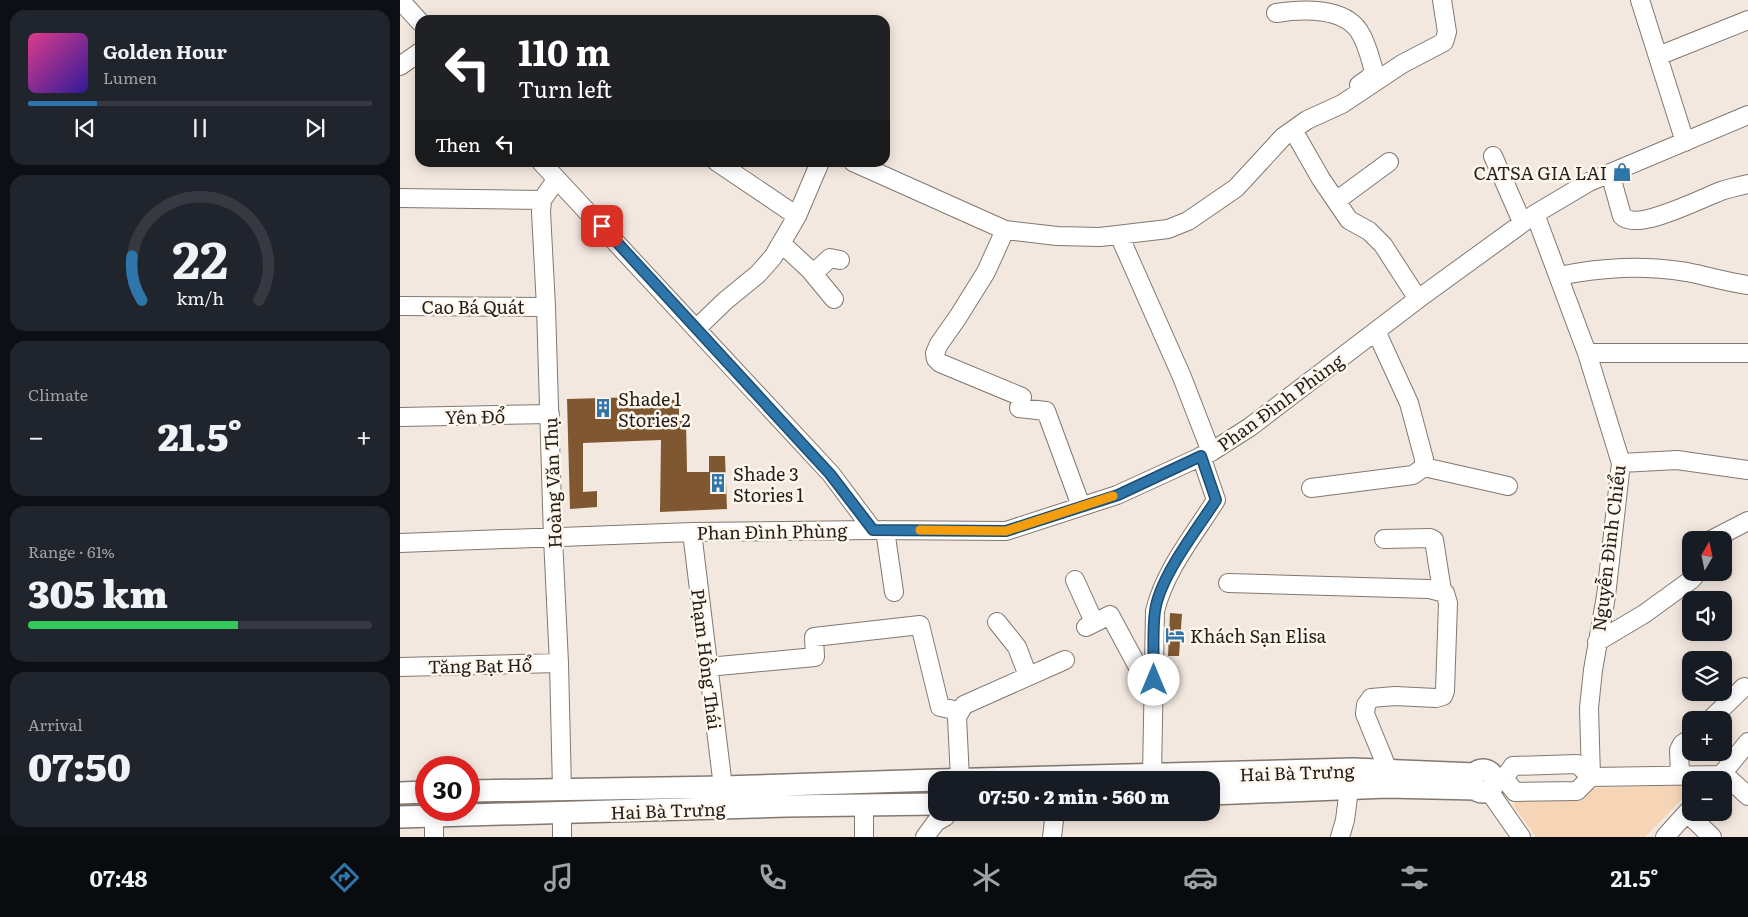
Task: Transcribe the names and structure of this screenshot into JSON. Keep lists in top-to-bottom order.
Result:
{
  "streets": {
    "main road": ["Hai Bà Trưng"],
    "street": [
      "Cao Bá Quát",
      "Phan Đình Phùng",
      "Yên Đổ",
      "Hoàng Văn Thụ",
      "Nguyễn Đình Chiểu",
      "Phạm Hồng Thái",
      "Tăng Bạt Hổ"
    ]
  },
  "crossings": [
    ["Cao Bá Quát", "Hoàng Văn Thụ"],
    ["Phan Đình Phùng", "Hoàng Văn Thụ"],
    ["Phan Đình Phùng", "Nguyễn Đình Chiểu"],
    ["Phan Đình Phùng", "Phạm Hồng Thái"],
    ["Yên Đổ", "Hoàng Văn Thụ"],
    ["Hoàng Văn Thụ", "Tăng Bạt Hổ"],
    ["Hoàng Văn Thụ", "Hai Bà Trưng"],
    ["Phạm Hồng Thái", "Hai Bà Trưng"]
  ],
  "places": {
    "shop": ["CATSA GIA LAI"],
    "building": ["Shade 1 Stories 2", "Shade 3 Stories 1"],
    "hotel": ["Khách Sạn Elisa"]
  },
  "north": "top",
  "page": {
    "turn": ["110 m", "Turn left"],
    "song": ["Golden Hour", "Lumen"],
    "then": "Then",
    "tile": [
      "Climate",
      ["Range · 61%", "305 km"],
      ["Arrival", "07:50"]
    ],
    "heat": ["−", "21.5°", "+"],
    "map_buttons": ["+", "−"],
    "limit": "30",
    "trip": "07:50 · 2 min · 560 m",
    "tabs": ["07:48", "21.5°"],
    "gauge": ["22", "km/h"]
  }
}
